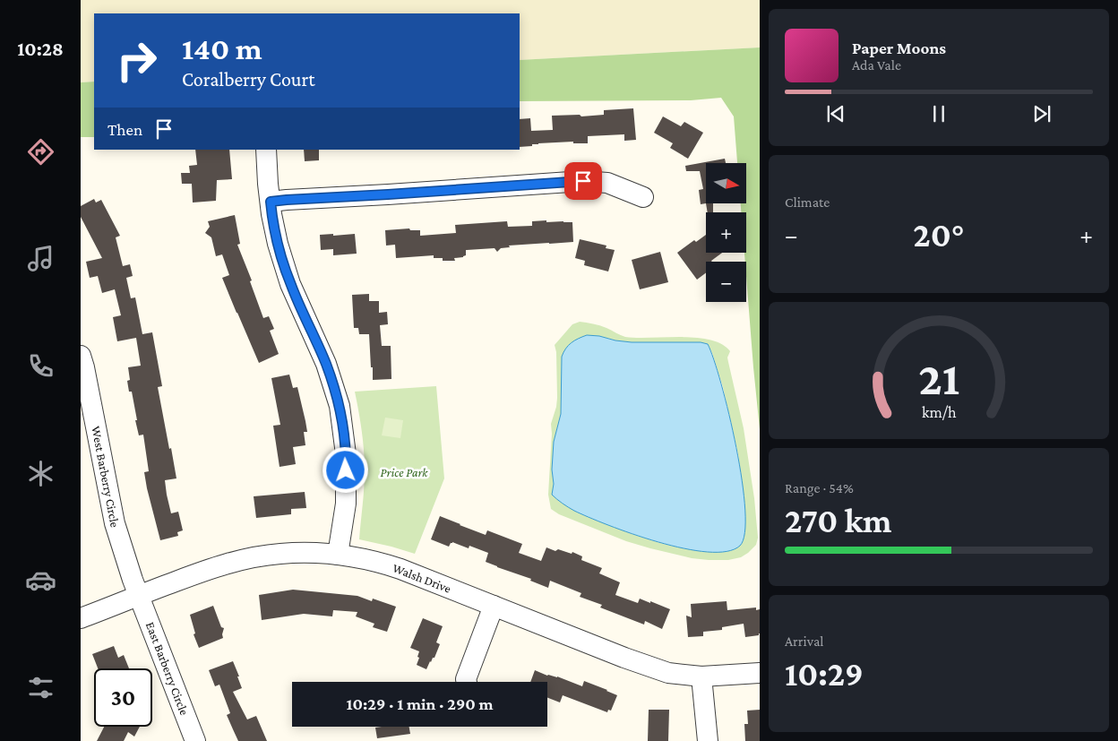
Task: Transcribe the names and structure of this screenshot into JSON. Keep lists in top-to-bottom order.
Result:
{
  "streets": {
    "street": ["West Barberry Circle", "Walsh Drive", "East Barberry Circle"]
  },
  "crossings": [
    ["West Barberry Circle", "Walsh Drive"],
    ["West Barberry Circle", "East Barberry Circle"],
    ["Walsh Drive", "East Barberry Circle"]
  ],
  "parks": ["Price Park"],
  "north": "right",
  "page": {
    "tabs": "10:28",
    "turn": ["140 m", "Coralberry Court"],
    "song": ["Paper Moons", "Ada Vale"],
    "then": "Then",
    "tile": [
      "Climate",
      ["Range · 54%", "270 km"],
      ["Arrival", "10:29"]
    ],
    "map_buttons": ["+", "−"],
    "heat": ["−", "20°", "+"],
    "limit": "30",
    "trip": "10:29 · 1 min · 290 m",
    "gauge": ["21", "km/h"]
  }
}
